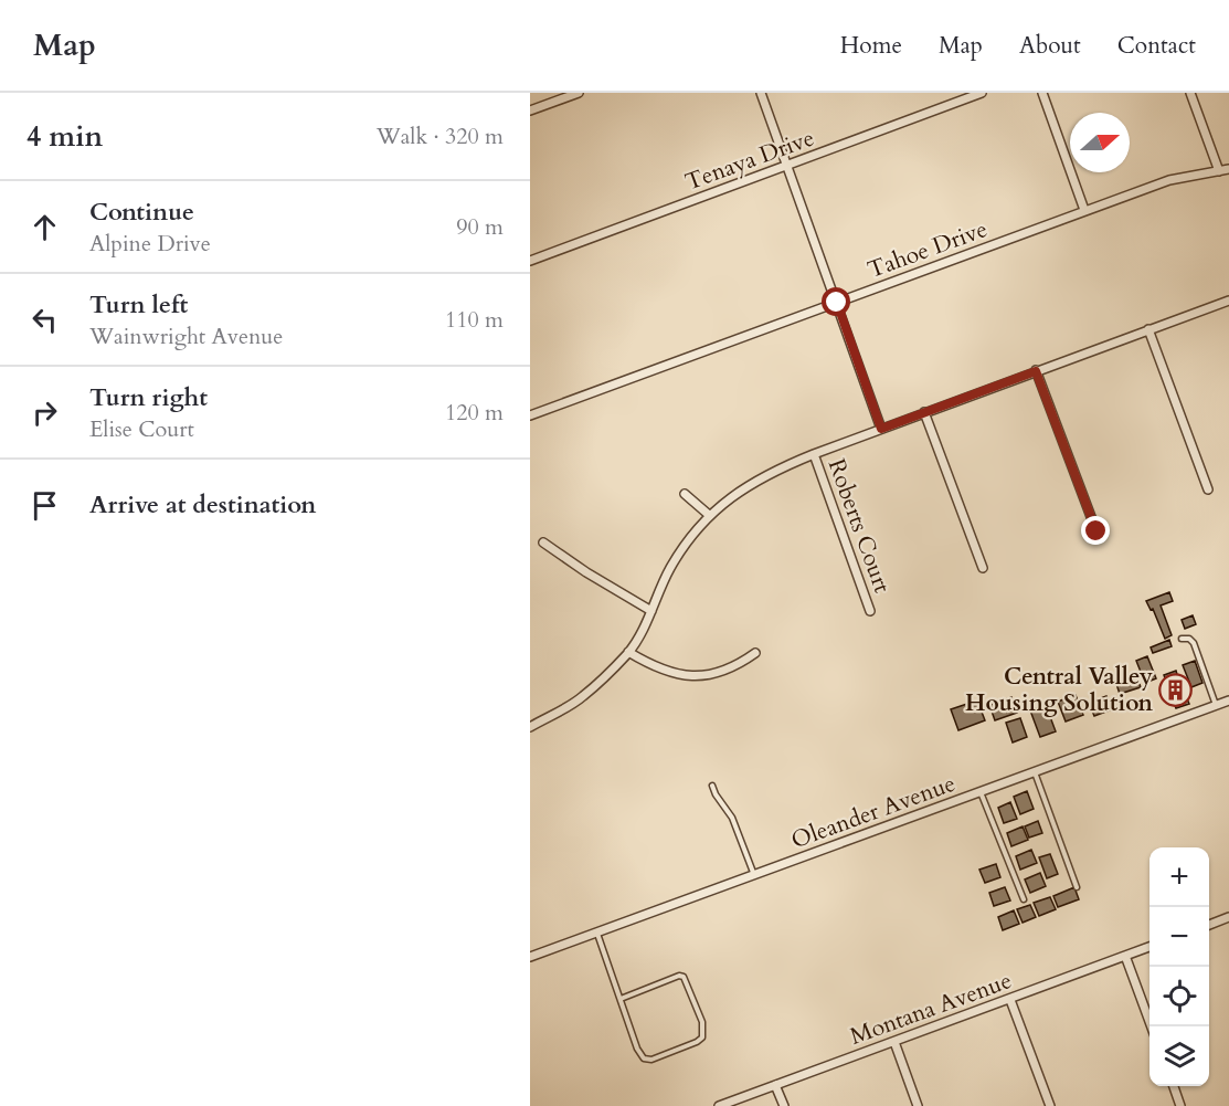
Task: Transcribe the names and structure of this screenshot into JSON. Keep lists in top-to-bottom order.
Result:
{
  "streets": {
    "street": [
      "Tenaya Drive",
      "Tahoe Drive",
      "Roberts Court",
      "Oleander Avenue",
      "Montana Avenue"
    ]
  },
  "places": {
    "building": ["Central Valley Housing Solution"]
  },
  "north": "right",
  "page": {
    "header": "Map",
    "nav": [
      "Home",
      "Map",
      "About",
      "Contact"
    ],
    "heading": ["4 min", "Walk · 320 m"],
    "list": [
      ["Continue", "Alpine Drive", "90 m"],
      ["Turn left", "Wainwright Avenue", "110 m"],
      ["Turn right", "Elise Court", "120 m"],
      "Arrive at destination"
    ],
    "map_buttons": ["+", "−"]
  }
}
